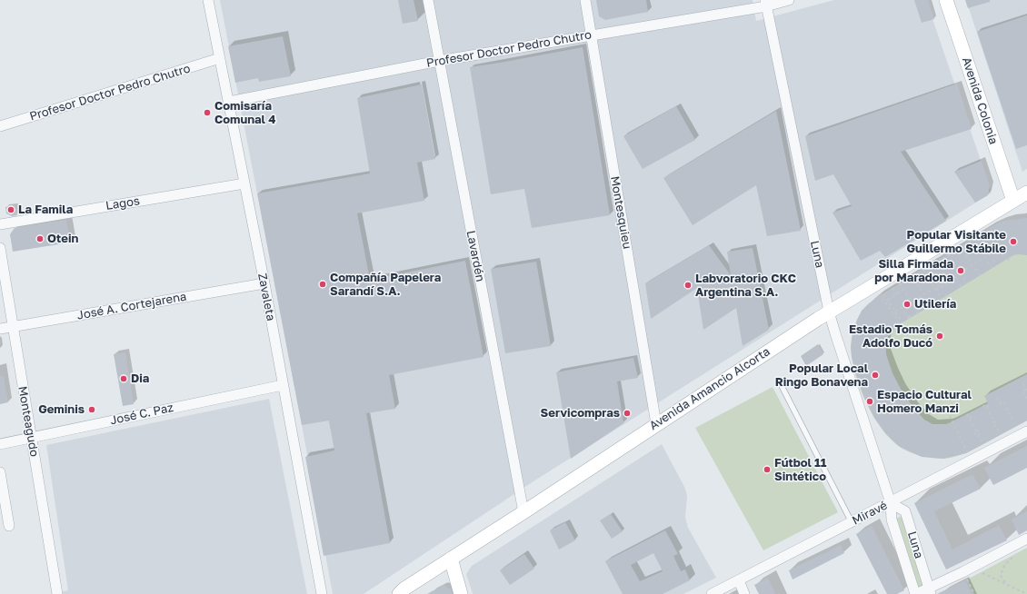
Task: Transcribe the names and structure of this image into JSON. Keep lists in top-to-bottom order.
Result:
{
  "streets": {
    "main road": ["Avenida Colonia", "Avenida Amancio Alcorta"],
    "street": [
      "Profesor Doctor Pedro Chutro",
      "Lagos",
      "Montesquieu",
      "Luna",
      "Lavardén",
      "Zavaleta",
      "José A. Cortejarena",
      "José C. Paz",
      "Monteagudo",
      "Miravé"
    ]
  },
  "crossings": [
    ["Profesor Doctor Pedro Chutro", "Montesquieu"],
    ["Profesor Doctor Pedro Chutro", "Luna"],
    ["Profesor Doctor Pedro Chutro", "Lavardén"],
    ["Profesor Doctor Pedro Chutro", "Zavaleta"],
    ["Avenida Colonia", "Avenida Amancio Alcorta"],
    ["Lagos", "Zavaleta"],
    ["Montesquieu", "Avenida Amancio Alcorta"],
    ["Luna", "Avenida Amancio Alcorta"],
    ["Luna", "Miravé"],
    ["Lavardén", "Avenida Amancio Alcorta"],
    ["Zavaleta", "José A. Cortejarena"],
    ["Zavaleta", "José C. Paz"],
    ["José A. Cortejarena", "Monteagudo"],
    ["José C. Paz", "Monteagudo"]
  ],
  "places": [
    "Comisaría Comunal 4",
    "La Famila",
    "Otein",
    "Popular Visitante Guillermo Stábile",
    "Silla Firmada por Maradona",
    "Compañía Papelera Sarandí S.A.",
    "Labvoratorio CKC Argentina S.A.",
    "Utilería",
    "Estadio Tomás Adolfo Ducó",
    "Popular Local Ringo Bonavena",
    "Dia",
    "Espacio Cultural Homero Manzi",
    "Geminis",
    "Servicompras",
    "Fútbol 11 Sintético"
  ]
}
